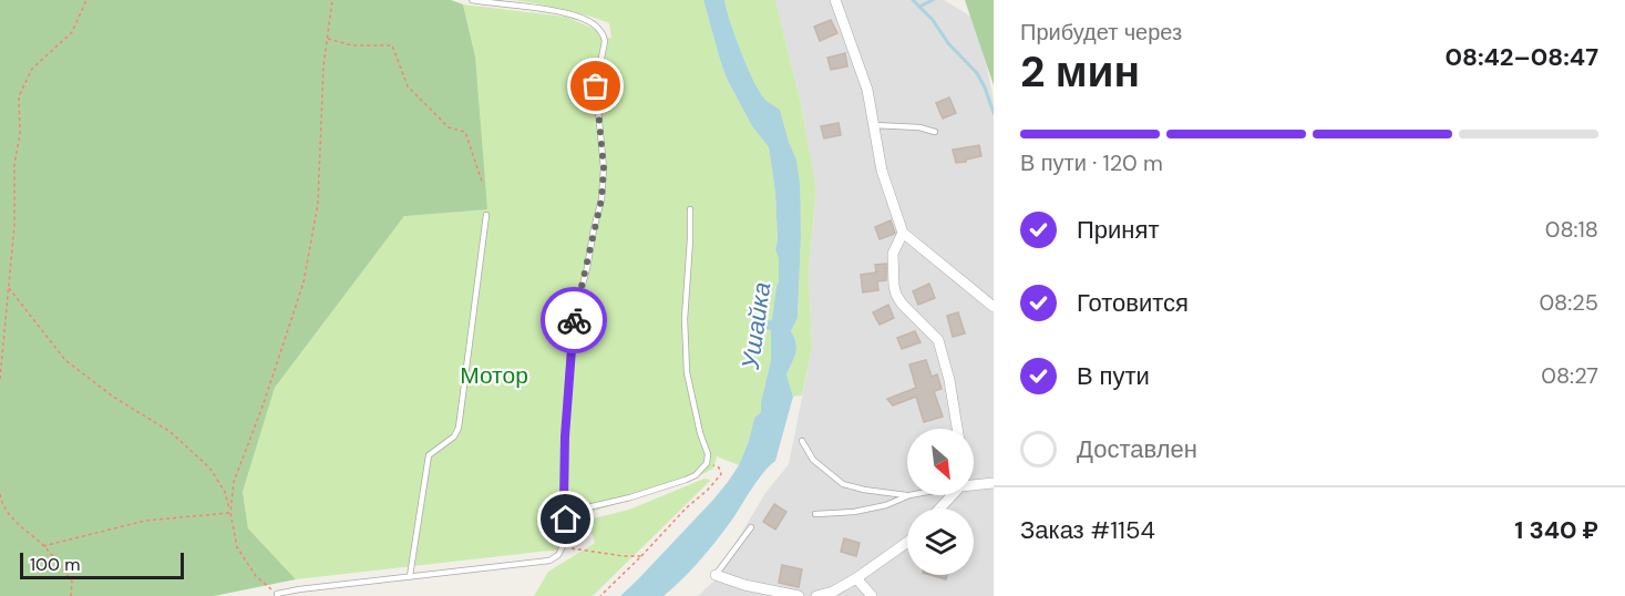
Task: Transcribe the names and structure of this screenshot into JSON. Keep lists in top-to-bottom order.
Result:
{
  "water": ["Ушайка"],
  "parks": ["Мотор"],
  "scale_bar": "100 m",
  "north": "bottom right",
  "page": {
    "heading": ["2 мин", "Прибудет через", "08:42–08:47"],
    "panel": ["Заказ #1154", "1 340 ₽"],
    "bar": "В пути · 120 m",
    "list": [
      ["Принят", "08:18"],
      ["Готовится", "08:25"],
      ["В пути", "08:27"],
      "Доставлен"
    ],
    "scale": "100 m"
  }
}
